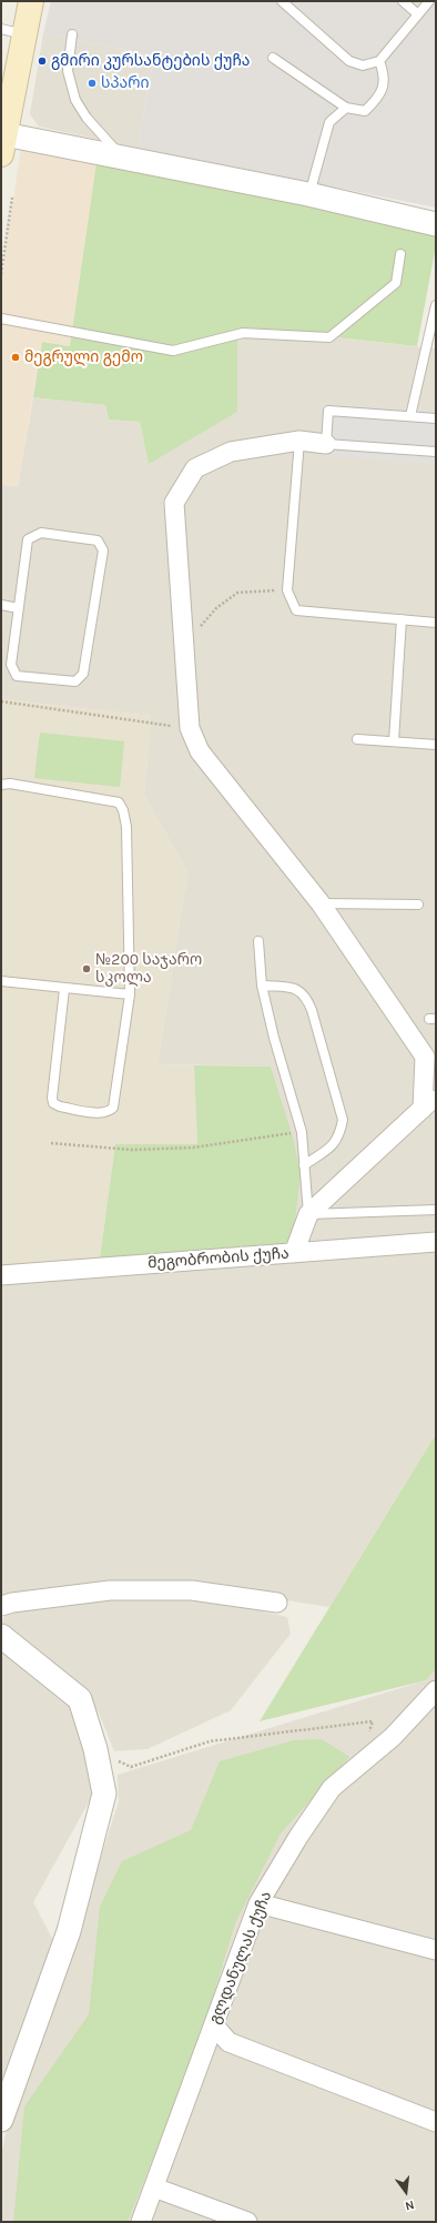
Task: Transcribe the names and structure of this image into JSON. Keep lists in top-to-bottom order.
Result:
{
  "streets": {
    "street": ["მეგობრობის ქუჩა", "გლდანულას ქუჩა"]
  },
  "places": [
    "გმირი კურსანტების ქუჩა",
    "სპარი",
    "მეგრული გემო",
    "№200 საჯარო სკოლა"
  ],
  "north": "bottom"
}
